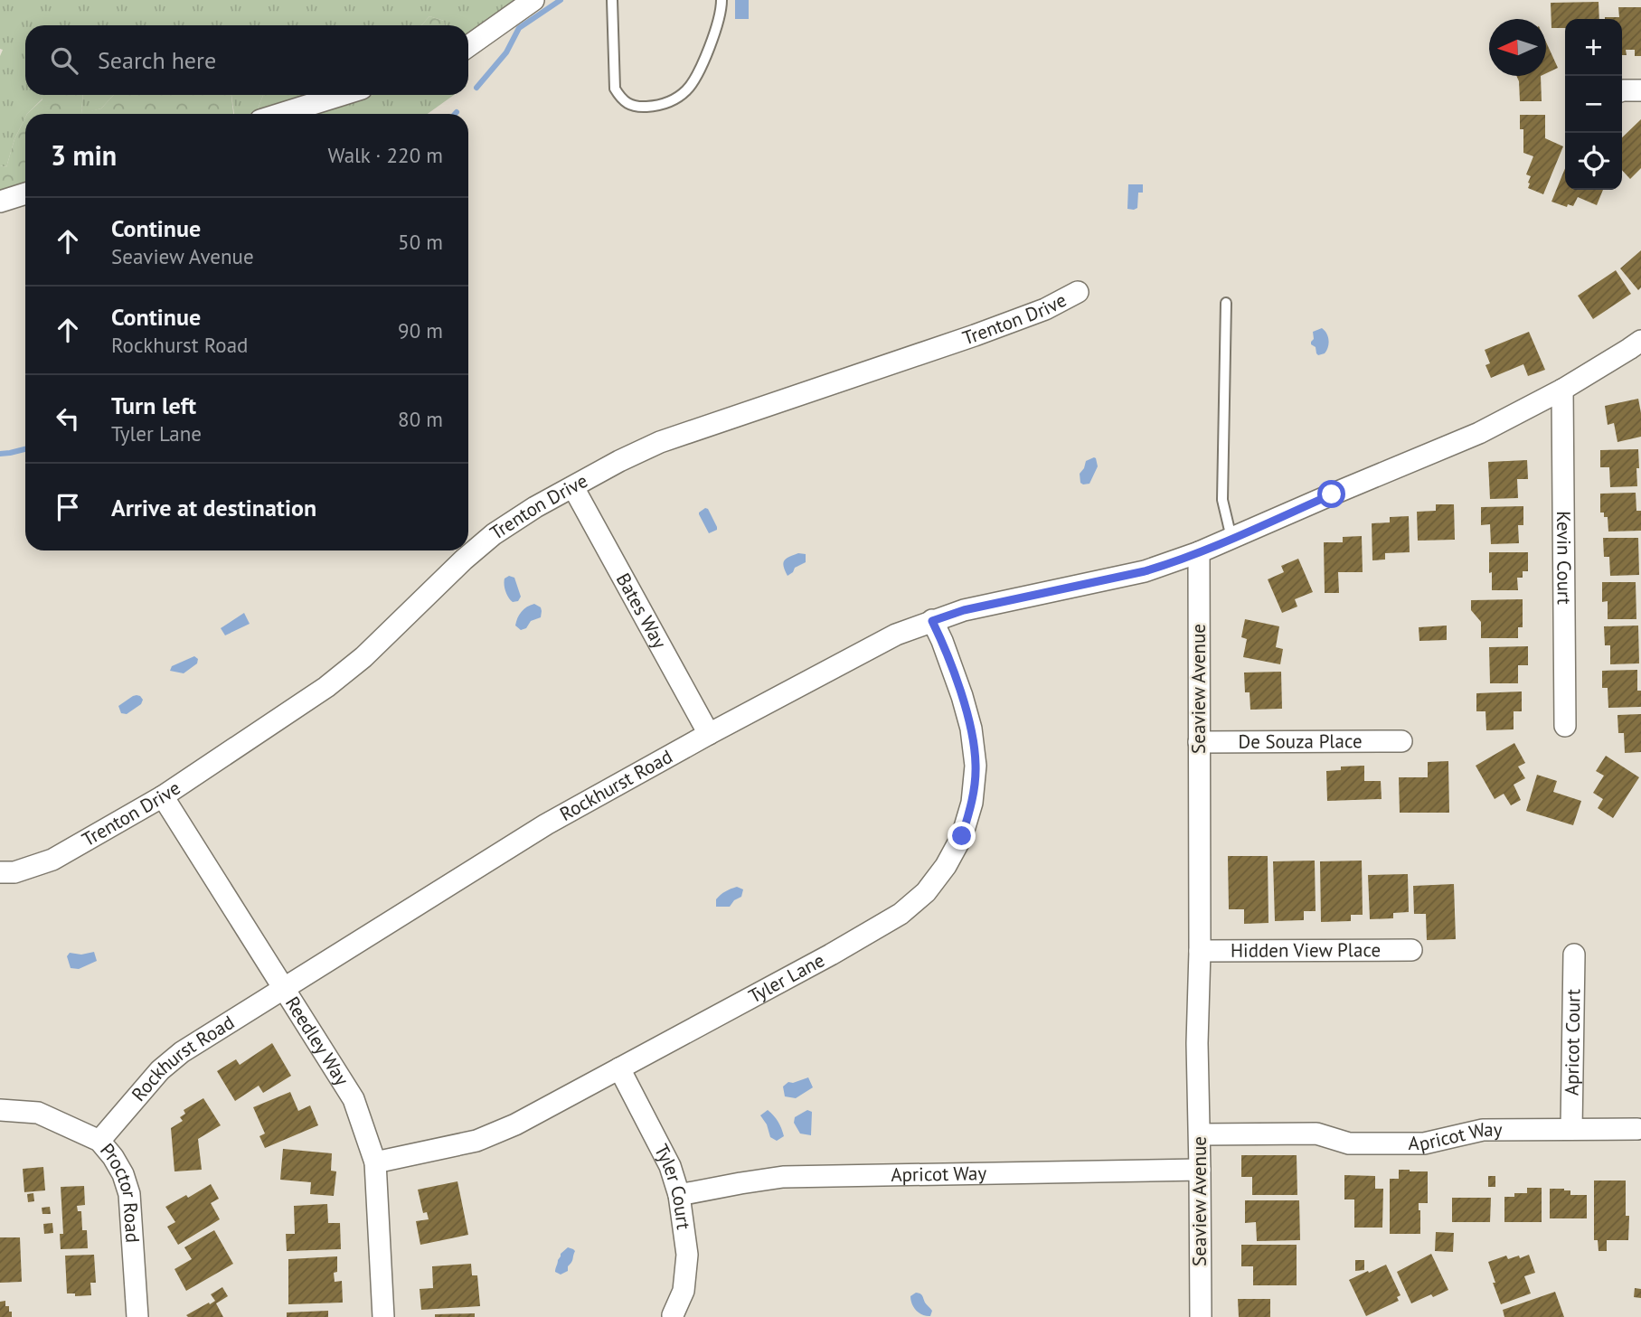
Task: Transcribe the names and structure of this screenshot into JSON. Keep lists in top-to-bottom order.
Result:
{
  "streets": {
    "street": [
      "Trenton Drive",
      "Kevin Court",
      "Bates Way",
      "Seaview Avenue",
      "De Souza Place",
      "Rockhurst Road",
      "Hidden View Place",
      "Tyler Lane",
      "Reedley Way",
      "Apricot Court",
      "Apricot Way",
      "Tyler Court",
      "Proctor Road"
    ]
  },
  "crossings": [
    ["Trenton Drive", "Bates Way"],
    ["Trenton Drive", "Reedley Way"],
    ["Bates Way", "Rockhurst Road"],
    ["Seaview Avenue", "De Souza Place"],
    ["Seaview Avenue", "Rockhurst Road"],
    ["Seaview Avenue", "Hidden View Place"],
    ["Seaview Avenue", "Apricot Way"],
    ["Rockhurst Road", "Tyler Lane"],
    ["Rockhurst Road", "Reedley Way"],
    ["Rockhurst Road", "Proctor Road"],
    ["Tyler Lane", "Reedley Way"],
    ["Tyler Lane", "Tyler Court"],
    ["Apricot Court", "Apricot Way"],
    ["Apricot Way", "Tyler Court"]
  ],
  "north": "left",
  "page": {
    "map_buttons": ["+", "−"],
    "search": "Search here",
    "heading": ["3 min", "Walk · 220 m"],
    "list": [
      ["Continue", "Seaview Avenue", "50 m"],
      ["Continue", "Rockhurst Road", "90 m"],
      ["Turn left", "Tyler Lane", "80 m"],
      "Arrive at destination"
    ]
  }
}
